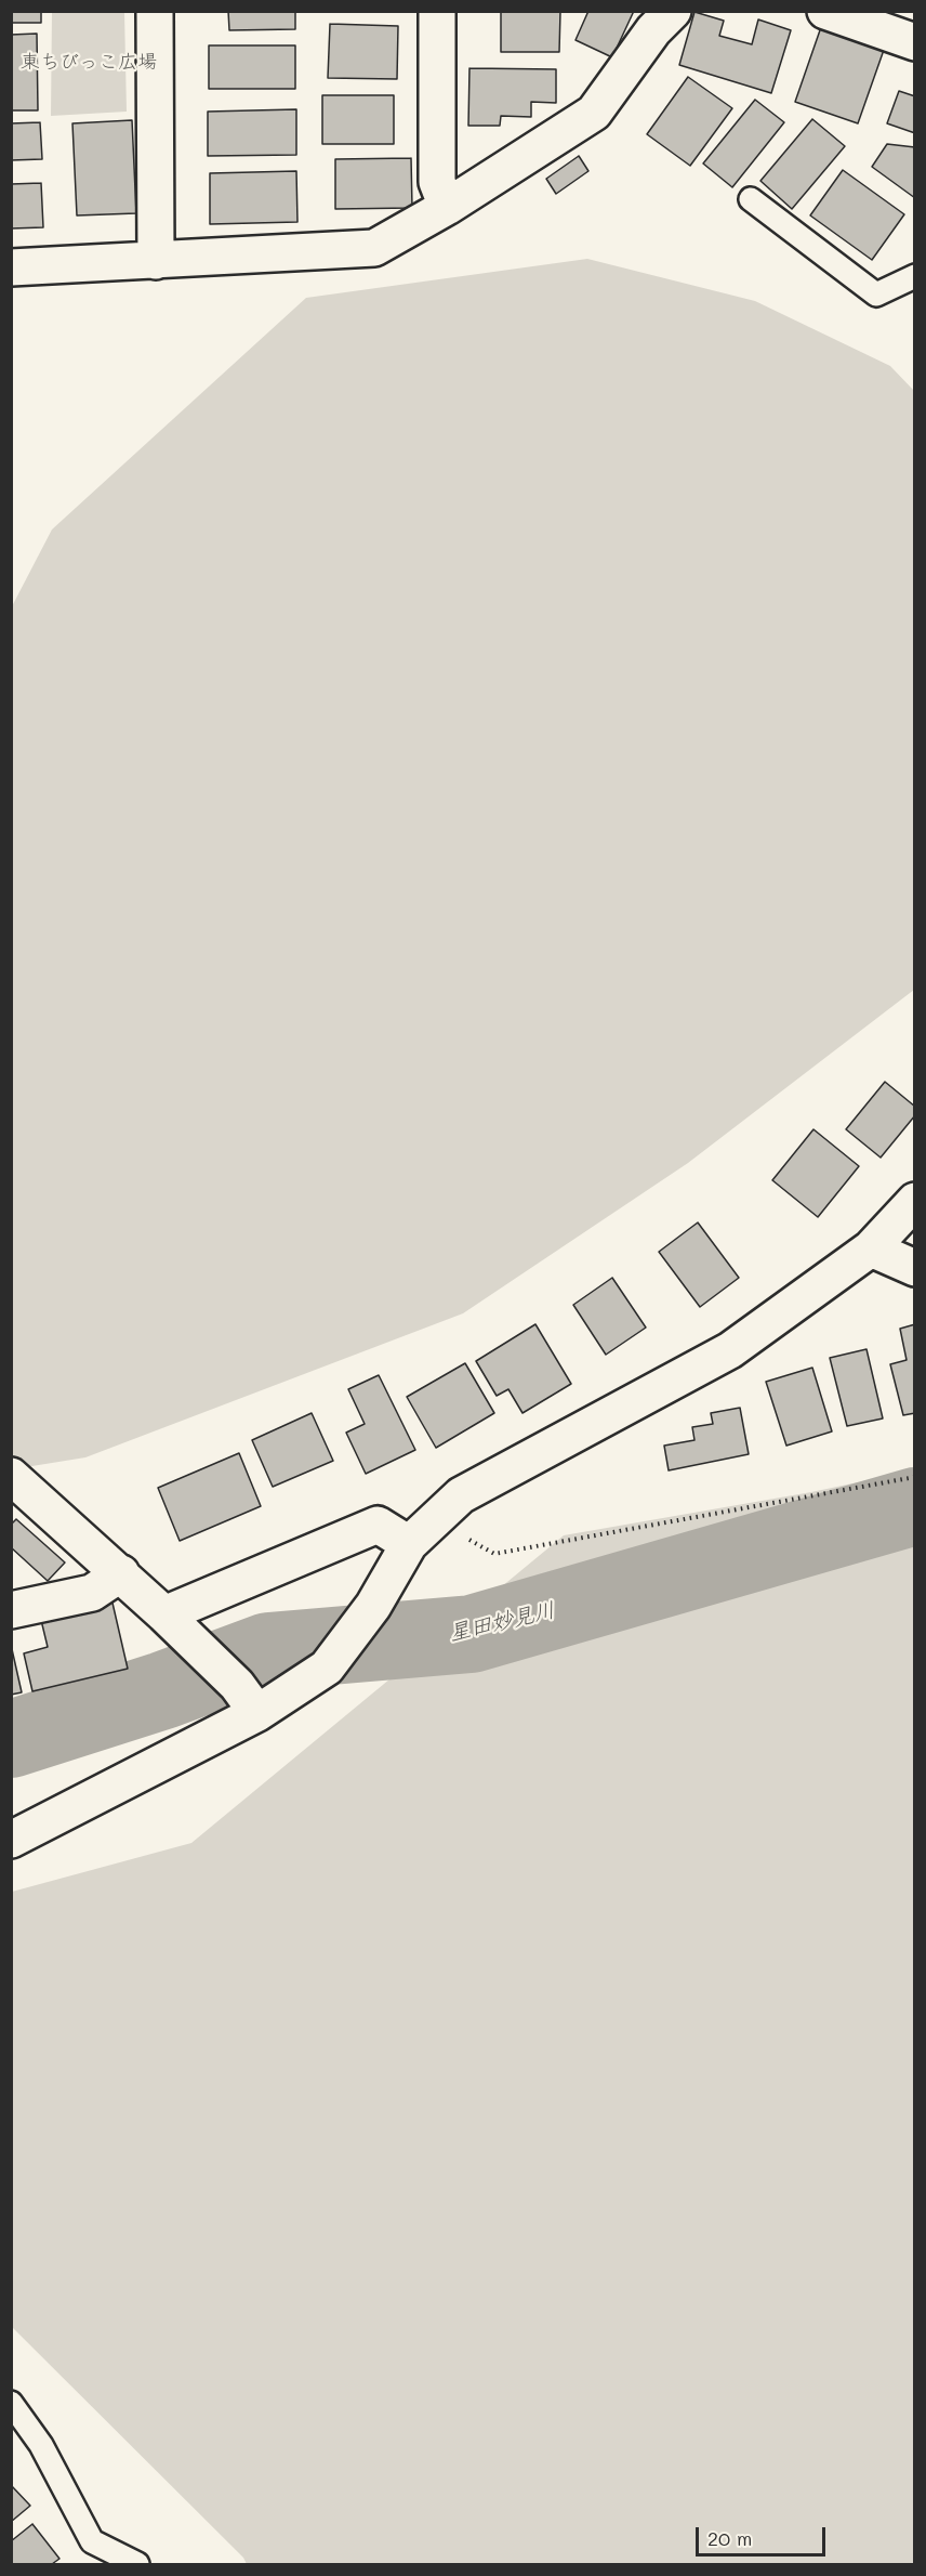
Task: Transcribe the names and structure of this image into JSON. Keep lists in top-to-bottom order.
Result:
{
  "water": ["星田妙見川"],
  "parks": ["東ちびっこ広場"],
  "scale_bar": "20 m"
}
